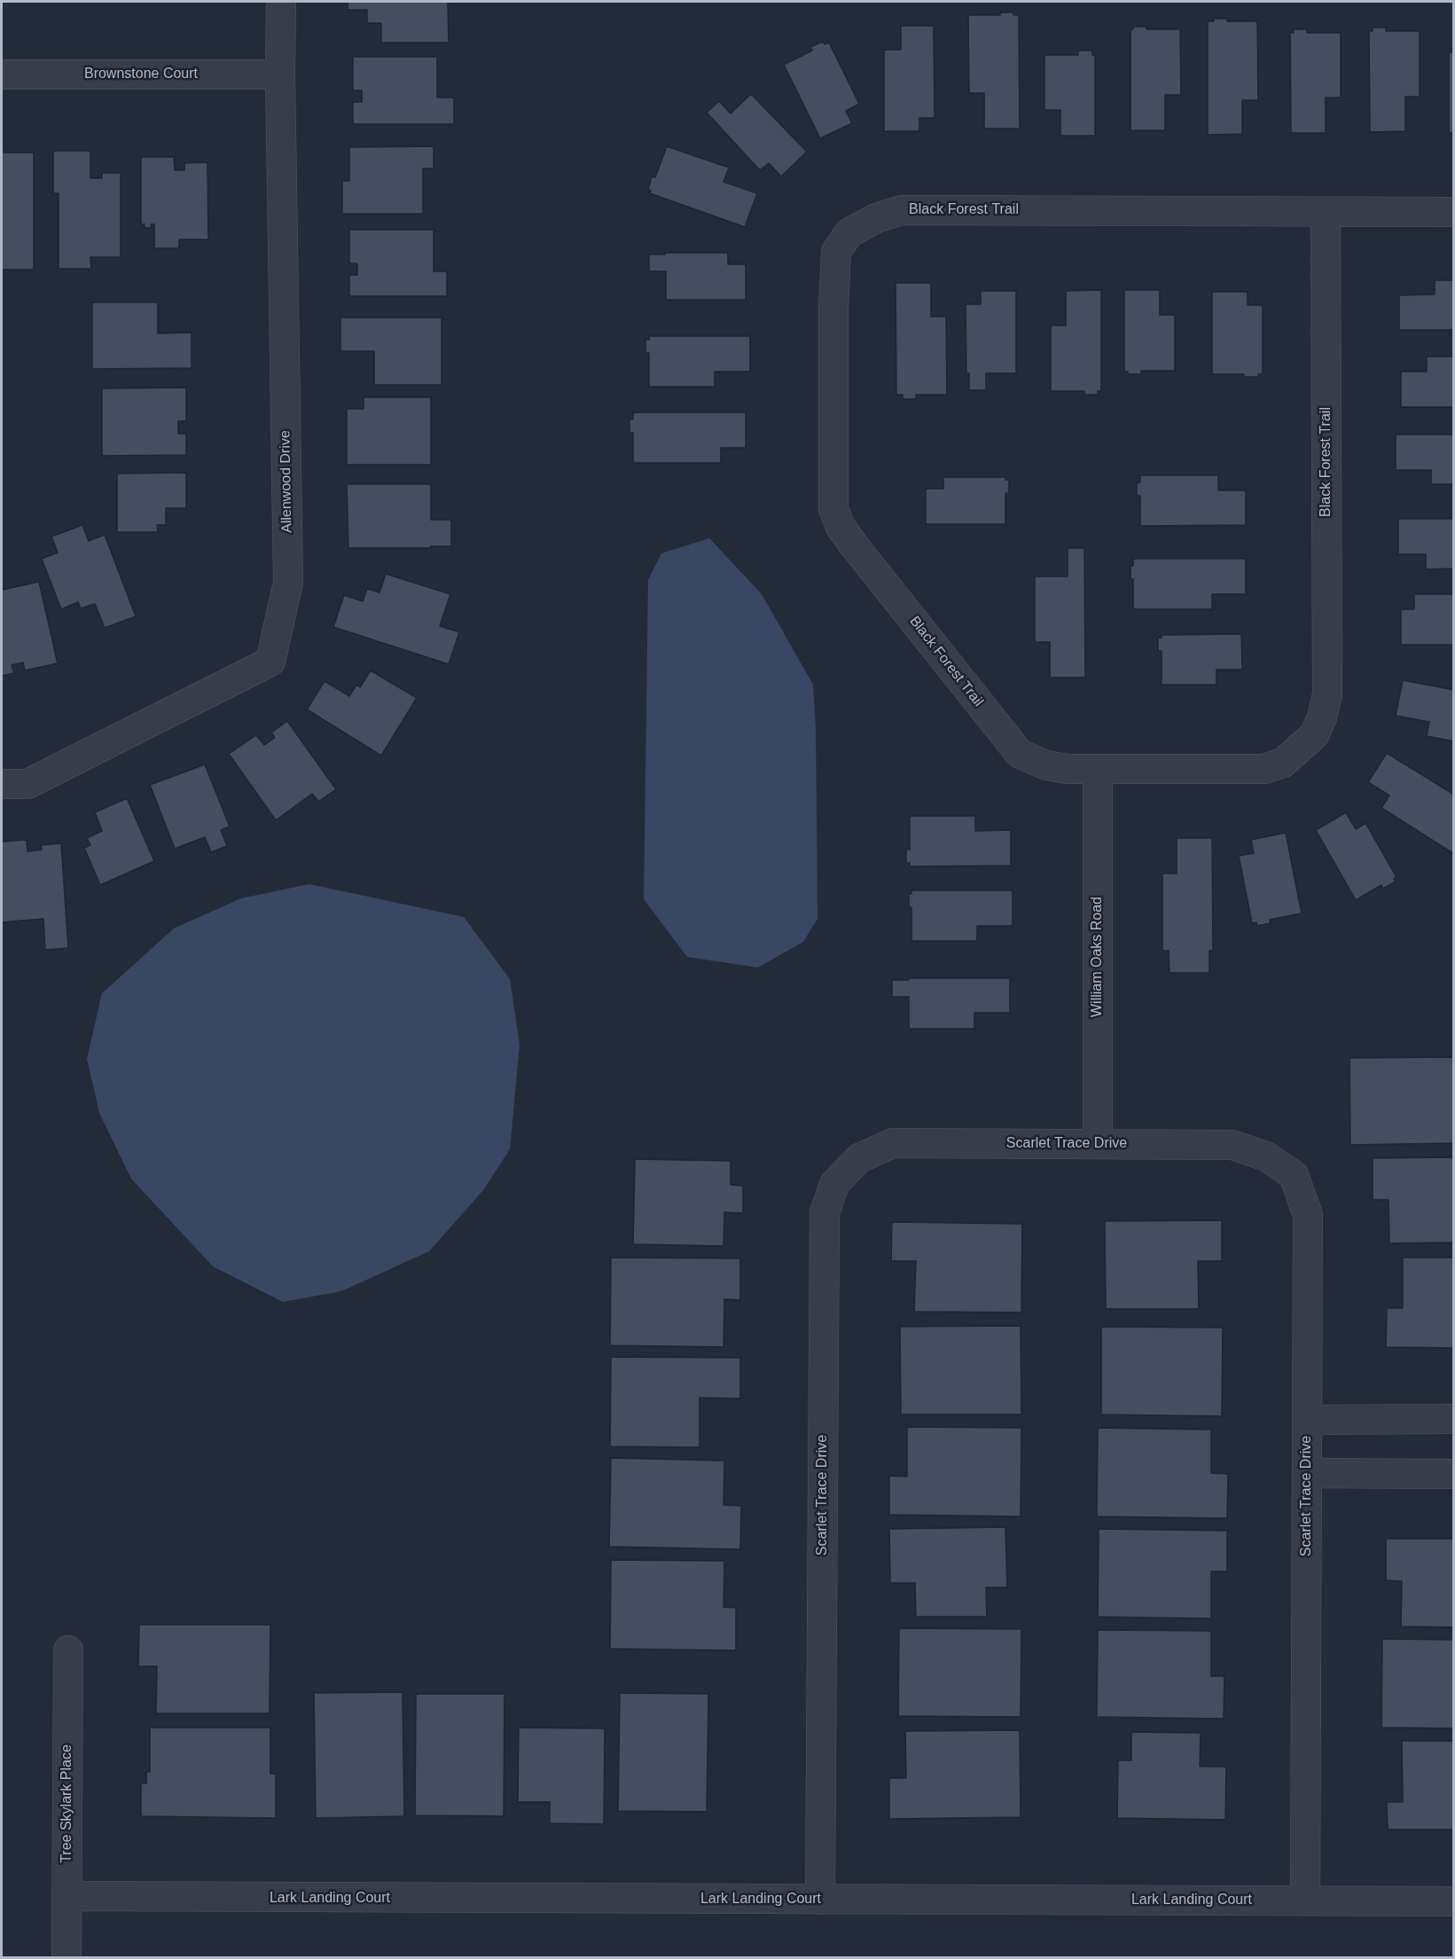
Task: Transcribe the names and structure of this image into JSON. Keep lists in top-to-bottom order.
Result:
{
  "streets": {
    "street": [
      "Brownstone Court",
      "Black Forest Trail",
      "Allenwood Drive",
      "William Oaks Road",
      "Scarlet Trace Drive",
      "Tree Skylark Place",
      "Lark Landing Court"
    ]
  },
  "crossings": [
    ["Brownstone Court", "Allenwood Drive"],
    ["Black Forest Trail", "William Oaks Road"],
    ["William Oaks Road", "Scarlet Trace Drive"],
    ["Scarlet Trace Drive", "Lark Landing Court"],
    ["Tree Skylark Place", "Lark Landing Court"]
  ]
}
